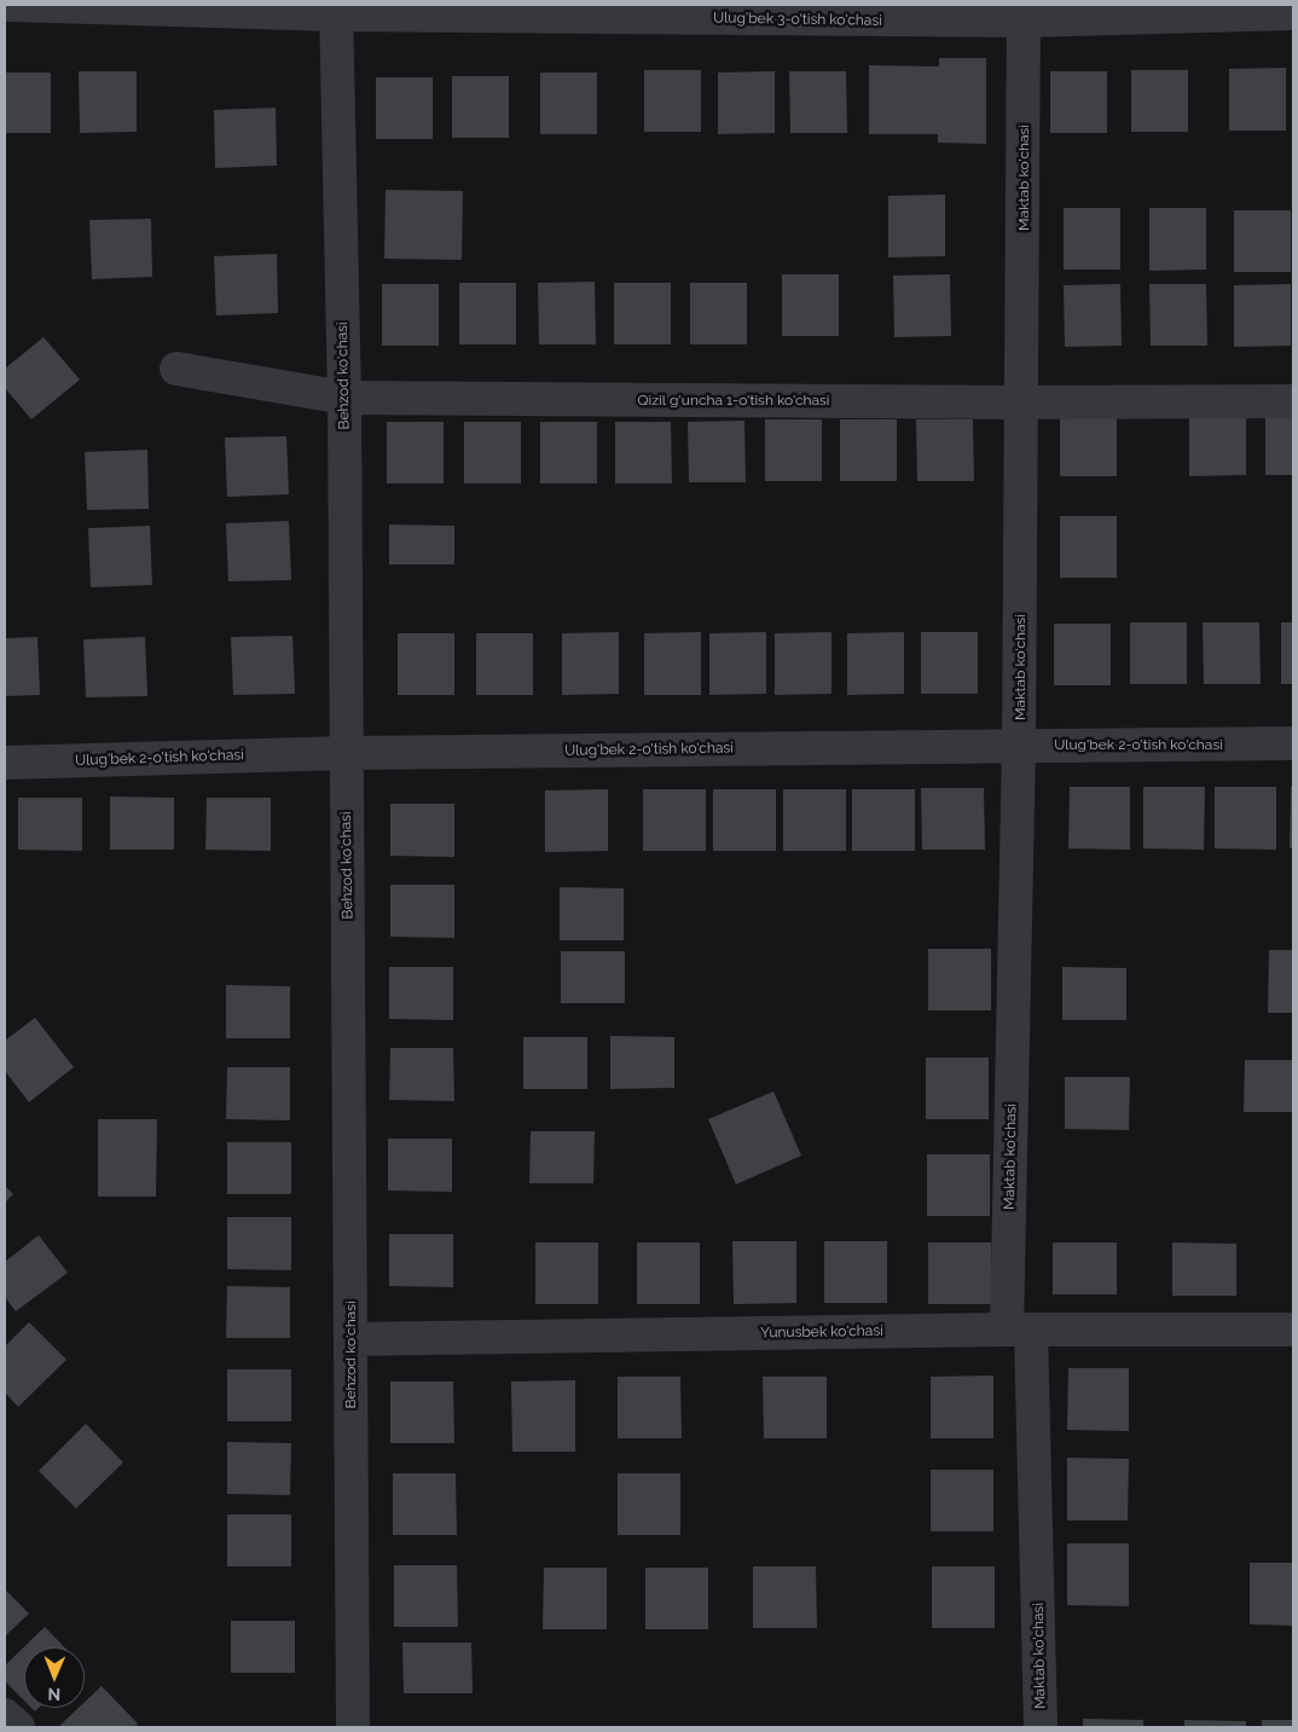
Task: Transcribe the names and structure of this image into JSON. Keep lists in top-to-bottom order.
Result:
{
  "streets": {
    "street": [
      "Ulug'bek 3-o'tish ko'chasi",
      "Maktab ko'chasi",
      "Behzod ko‘chasi",
      "Qizil g'uncha 1-o'tish ko'chasi",
      "Ulug'bek 2-o'tish ko'chasi",
      "Yunusbek ko'chasi"
    ]
  },
  "crossings": [
    ["Ulug'bek 3-o'tish ko'chasi", "Maktab ko'chasi"],
    ["Ulug'bek 3-o'tish ko'chasi", "Behzod ko‘chasi"],
    ["Maktab ko'chasi", "Qizil g'uncha 1-o'tish ko'chasi"],
    ["Maktab ko'chasi", "Ulug'bek 2-o'tish ko'chasi"],
    ["Maktab ko'chasi", "Yunusbek ko'chasi"],
    ["Behzod ko‘chasi", "Qizil g'uncha 1-o'tish ko'chasi"],
    ["Behzod ko‘chasi", "Ulug'bek 2-o'tish ko'chasi"],
    ["Behzod ko‘chasi", "Yunusbek ko'chasi"]
  ],
  "north": "bottom"
}
